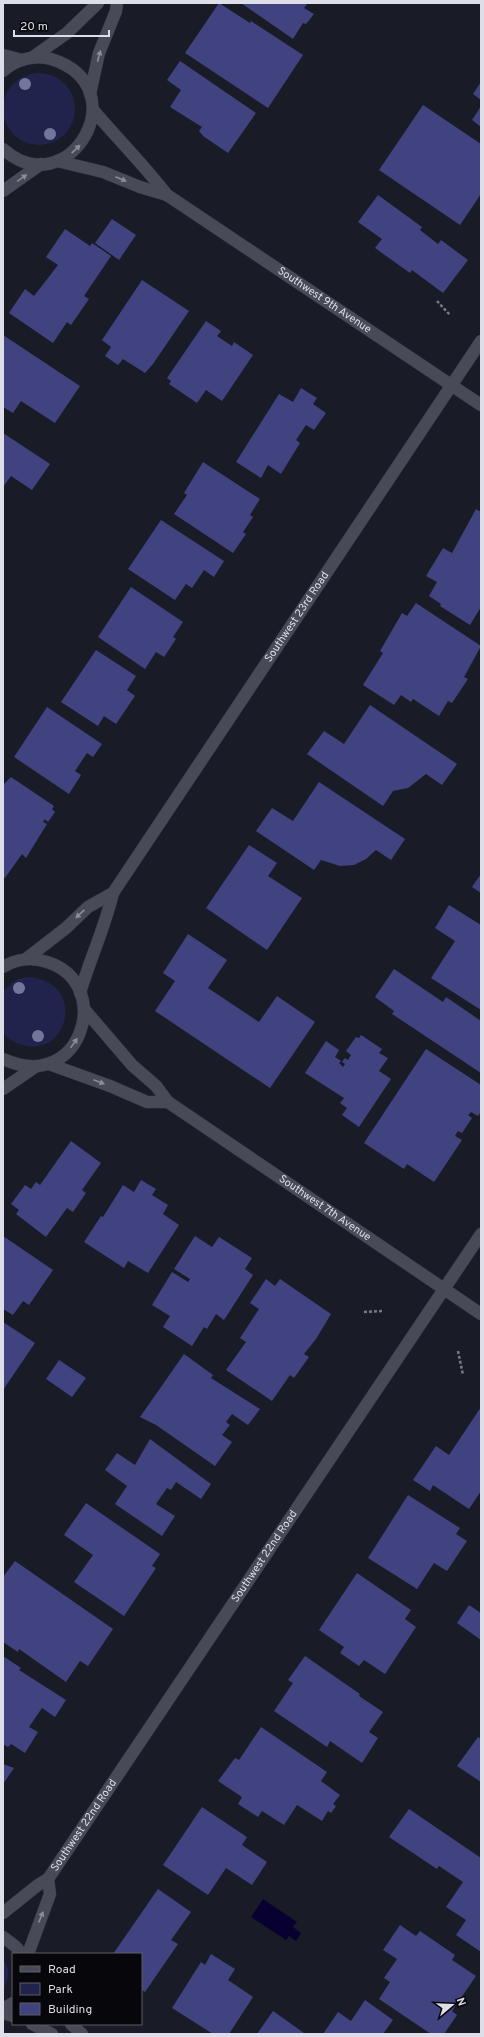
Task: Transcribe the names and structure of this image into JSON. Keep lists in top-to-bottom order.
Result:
{
  "streets": {
    "street": [
      "Southwest 9th Avenue",
      "Southwest 23rd Road",
      "Southwest 7th Avenue",
      "Southwest 22nd Road"
    ]
  },
  "crossings": [
    ["Southwest 9th Avenue", "Southwest 23rd Road"],
    ["Southwest 7th Avenue", "Southwest 22nd Road"]
  ],
  "legend": ["Road", "Park", "Building"],
  "scale_bar": "20 m",
  "north": "right"
}
